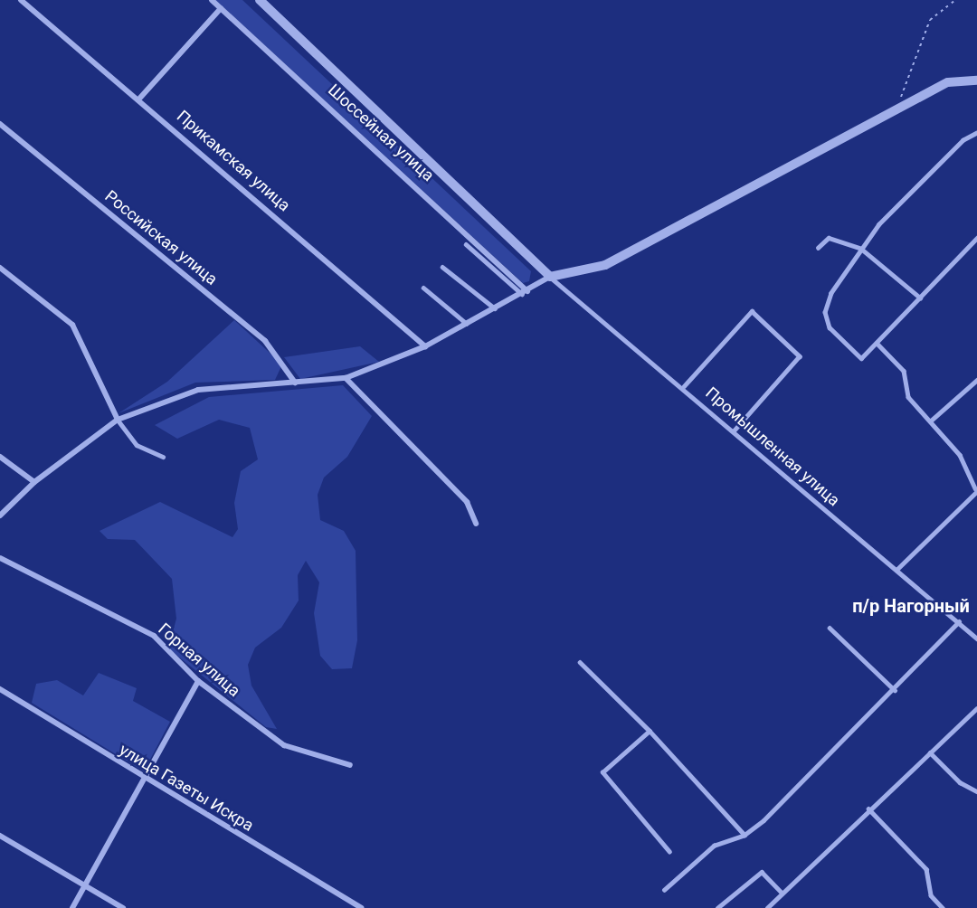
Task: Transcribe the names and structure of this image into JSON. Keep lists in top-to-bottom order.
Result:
{
  "streets": {
    "street": [
      "Шоссейная улица",
      "Прикамская улица",
      "Российская улица",
      "Горная улица",
      "улица Газеты Искра"
    ],
    "lane": ["Промышленная улица"]
  },
  "crossings": [
    ["Шоссейная улица", "Промышленная улица"]
  ],
  "districts": ["п/р Нагорный"]
}
